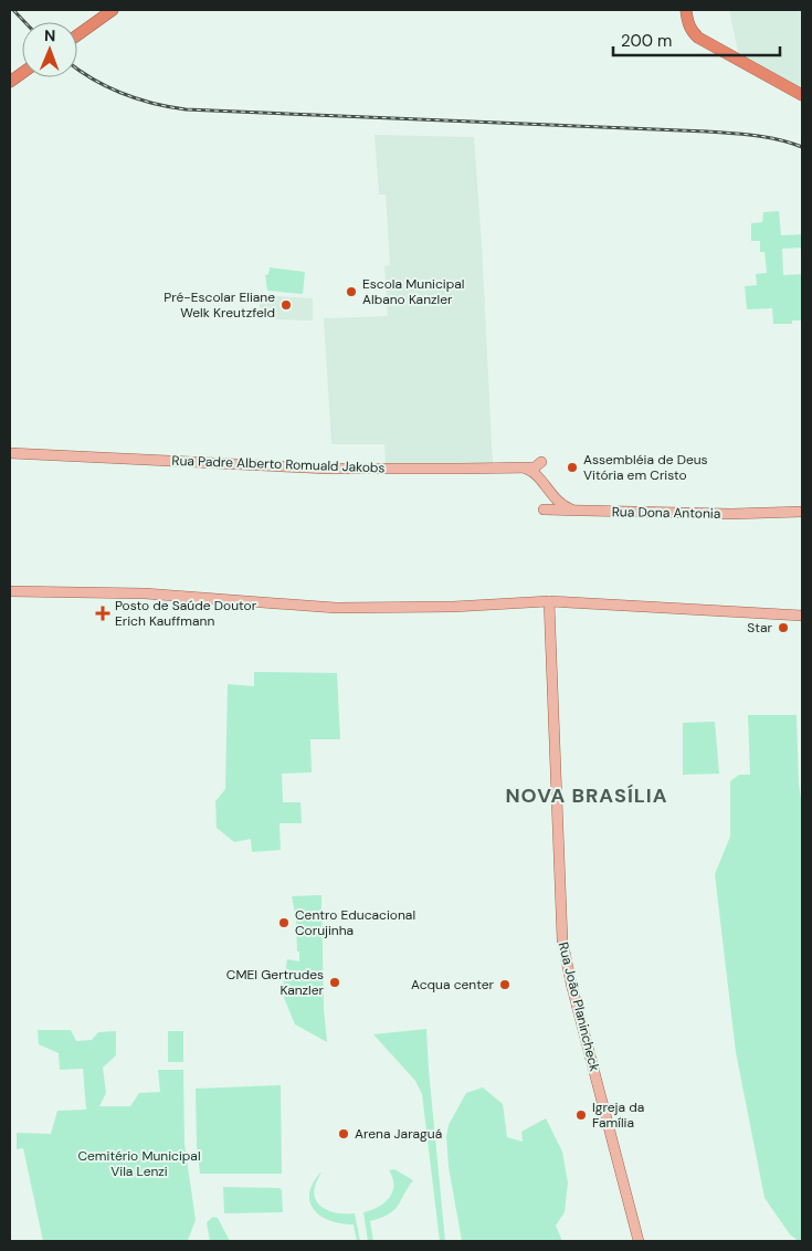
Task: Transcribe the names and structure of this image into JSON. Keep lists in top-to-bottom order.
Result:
{
  "streets": {
    "main road": ["Rua Padre Alberto Romuald Jakobs", "Rua Dona Antonia", "Rua João Planincheck"]
  },
  "districts": ["NOVA BRASÍLIA"],
  "parks": ["Cemitério Municipal Vila Lenzi"],
  "places": {
    "other": [
      "Escola Municipal Albano Kanzler",
      "Pré-Escolar Eliane Welk Kreutzfeld",
      "Assembléia de Deus Vitória em Cristo",
      "Star",
      "Centro Educacional Corujinha",
      "CMEI Gertrudes Kanzler",
      "Acqua center",
      "Igreja da Família",
      "Arena Jaraguá"
    ],
    "health": ["Posto de Saúde Doutor Erich Kauffmann"]
  },
  "scale_bar": "200 m",
  "north": "top"
}
